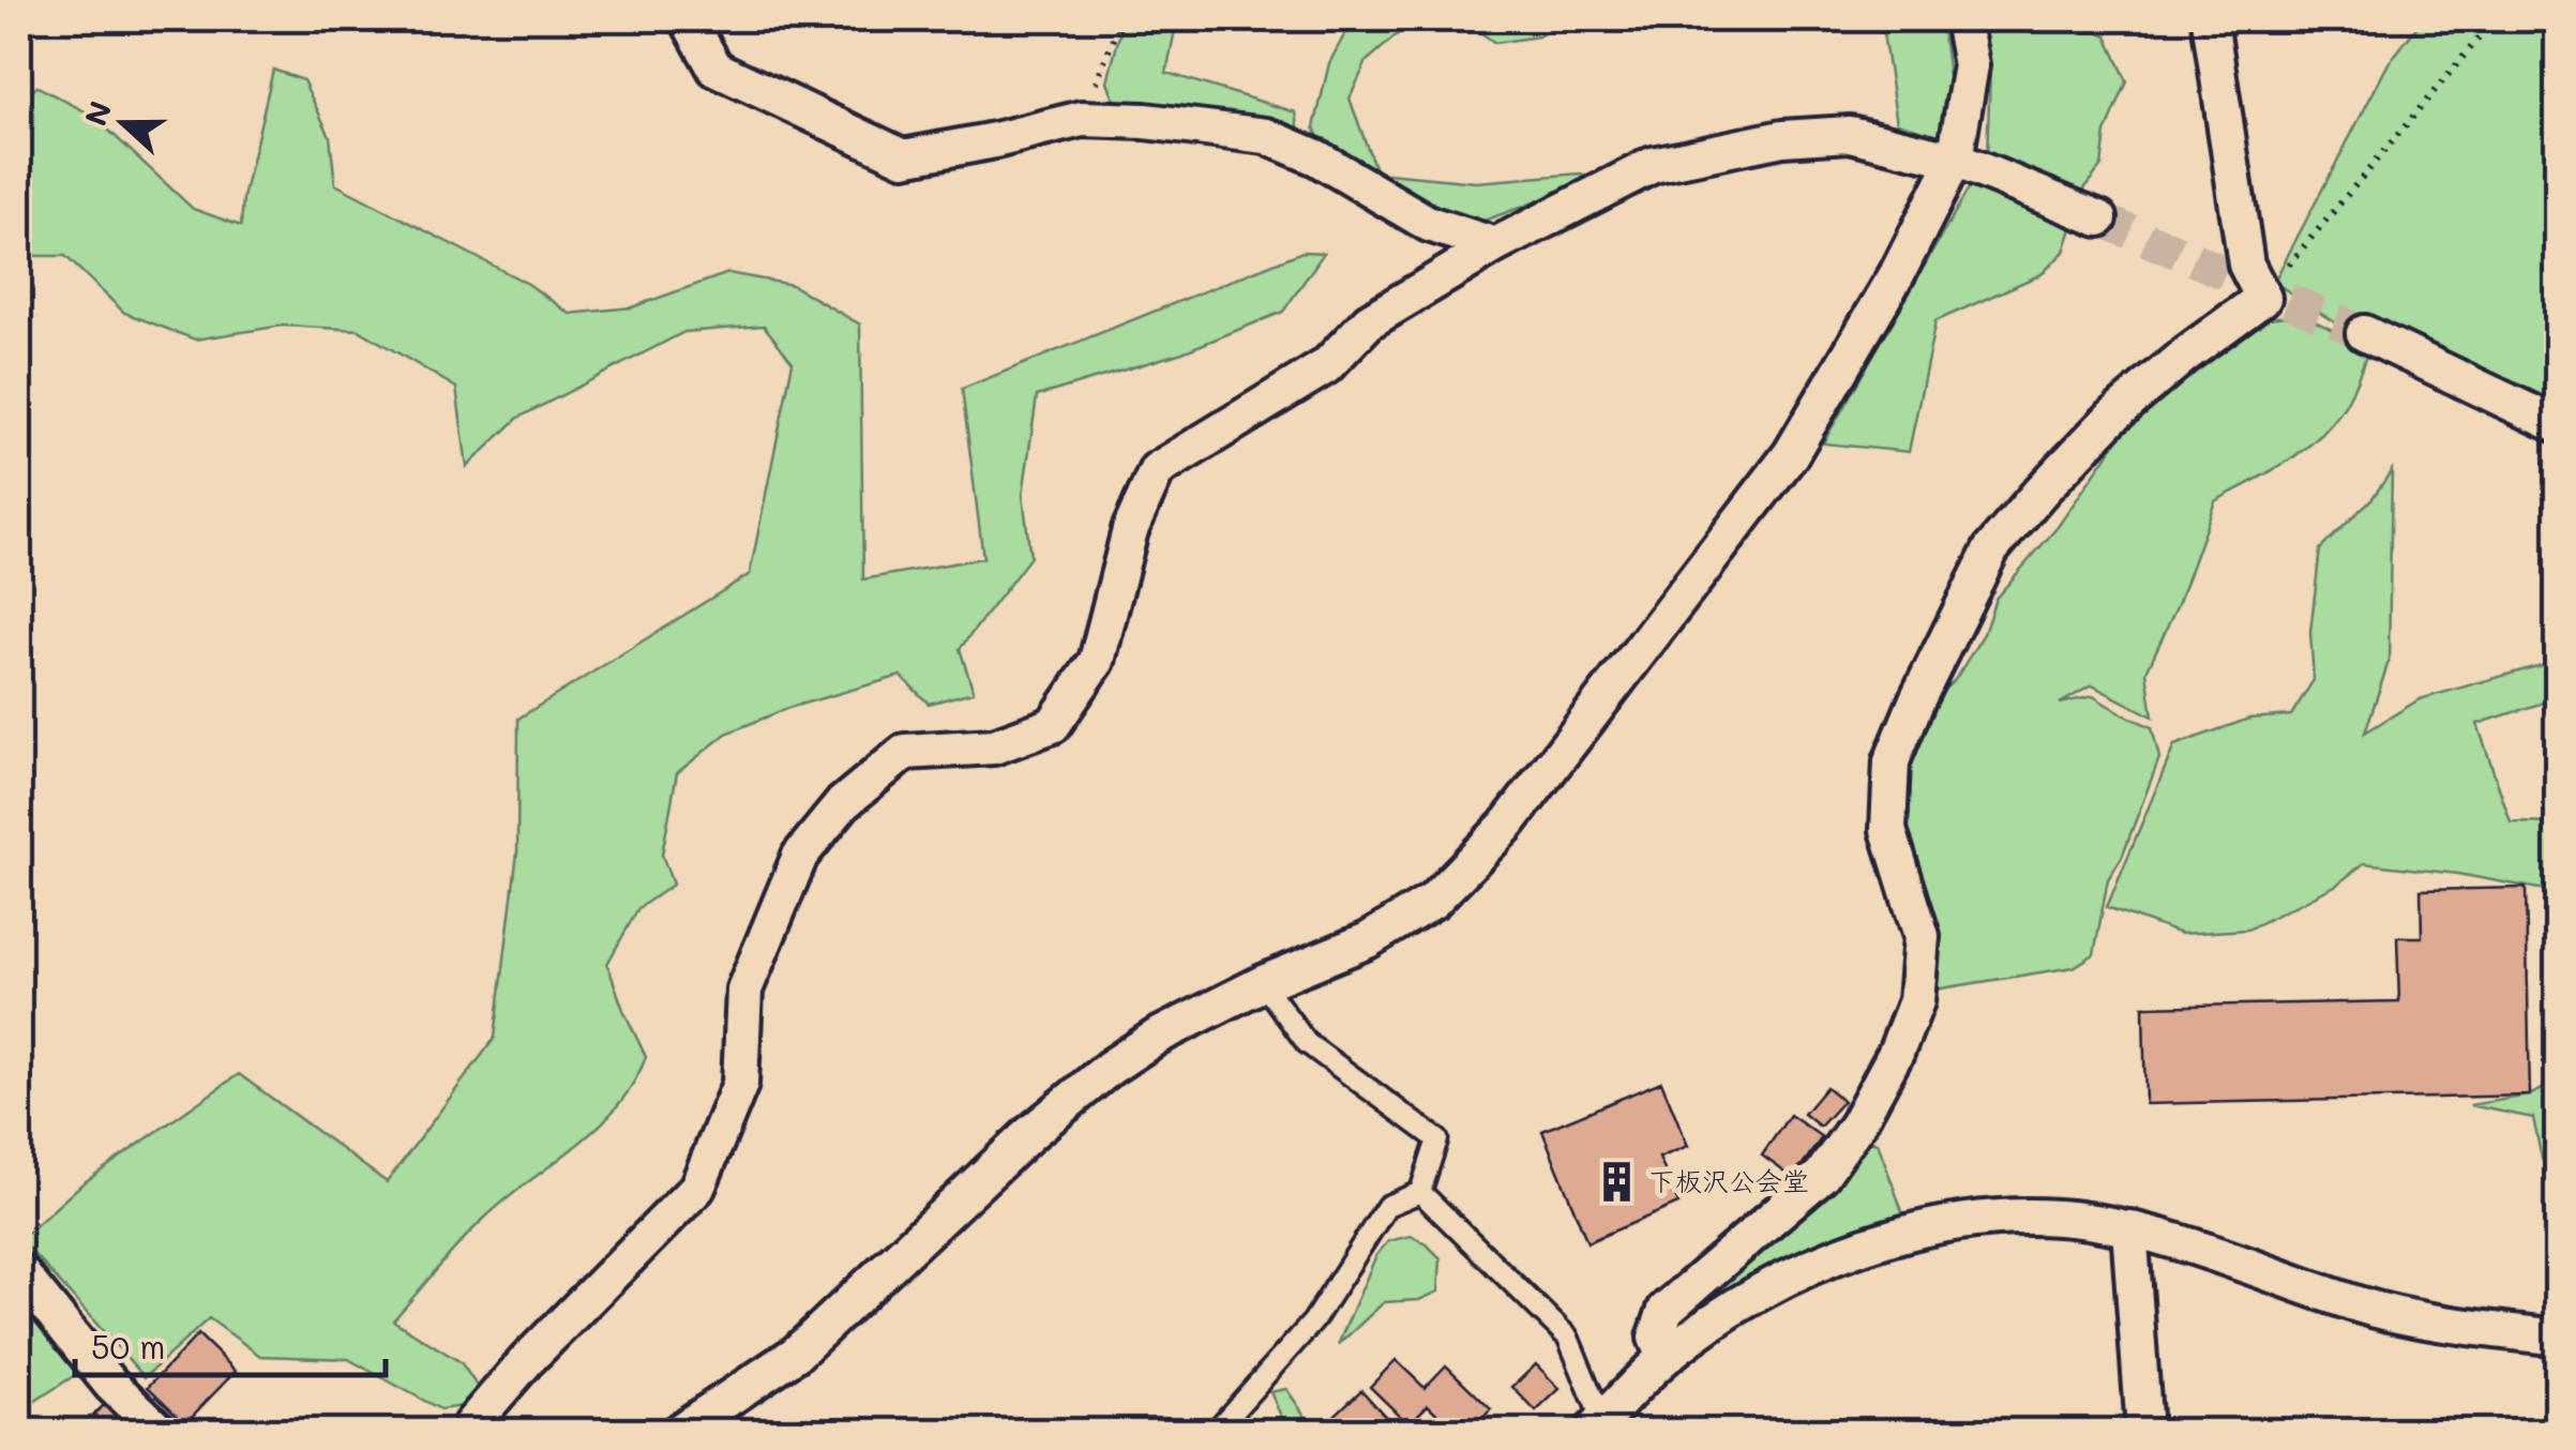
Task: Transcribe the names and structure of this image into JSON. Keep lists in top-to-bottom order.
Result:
{
  "places": {
    "building": ["下板沢公会堂"]
  },
  "scale_bar": "50 m",
  "north": "left"
}
